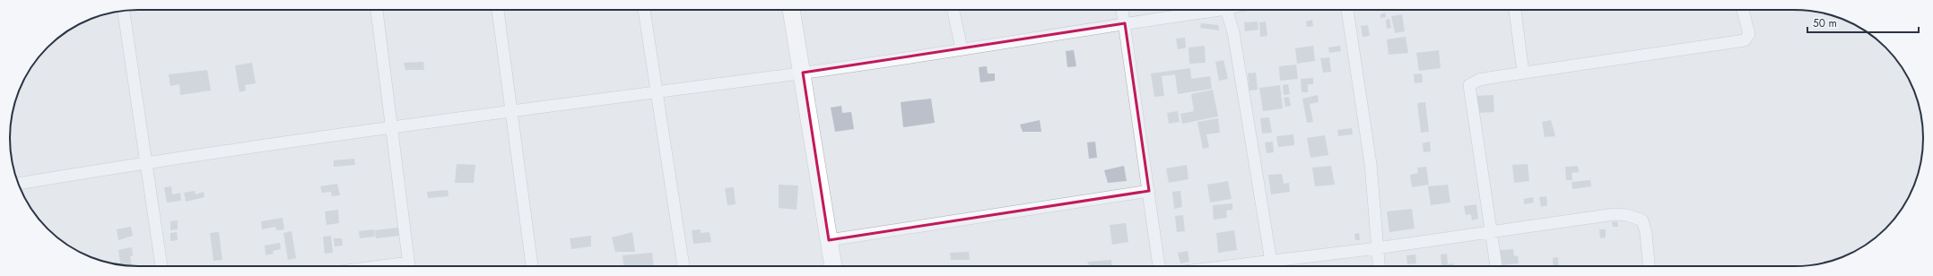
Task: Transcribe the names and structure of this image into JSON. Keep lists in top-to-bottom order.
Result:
{
  "scale_bar": "50 m"
}
